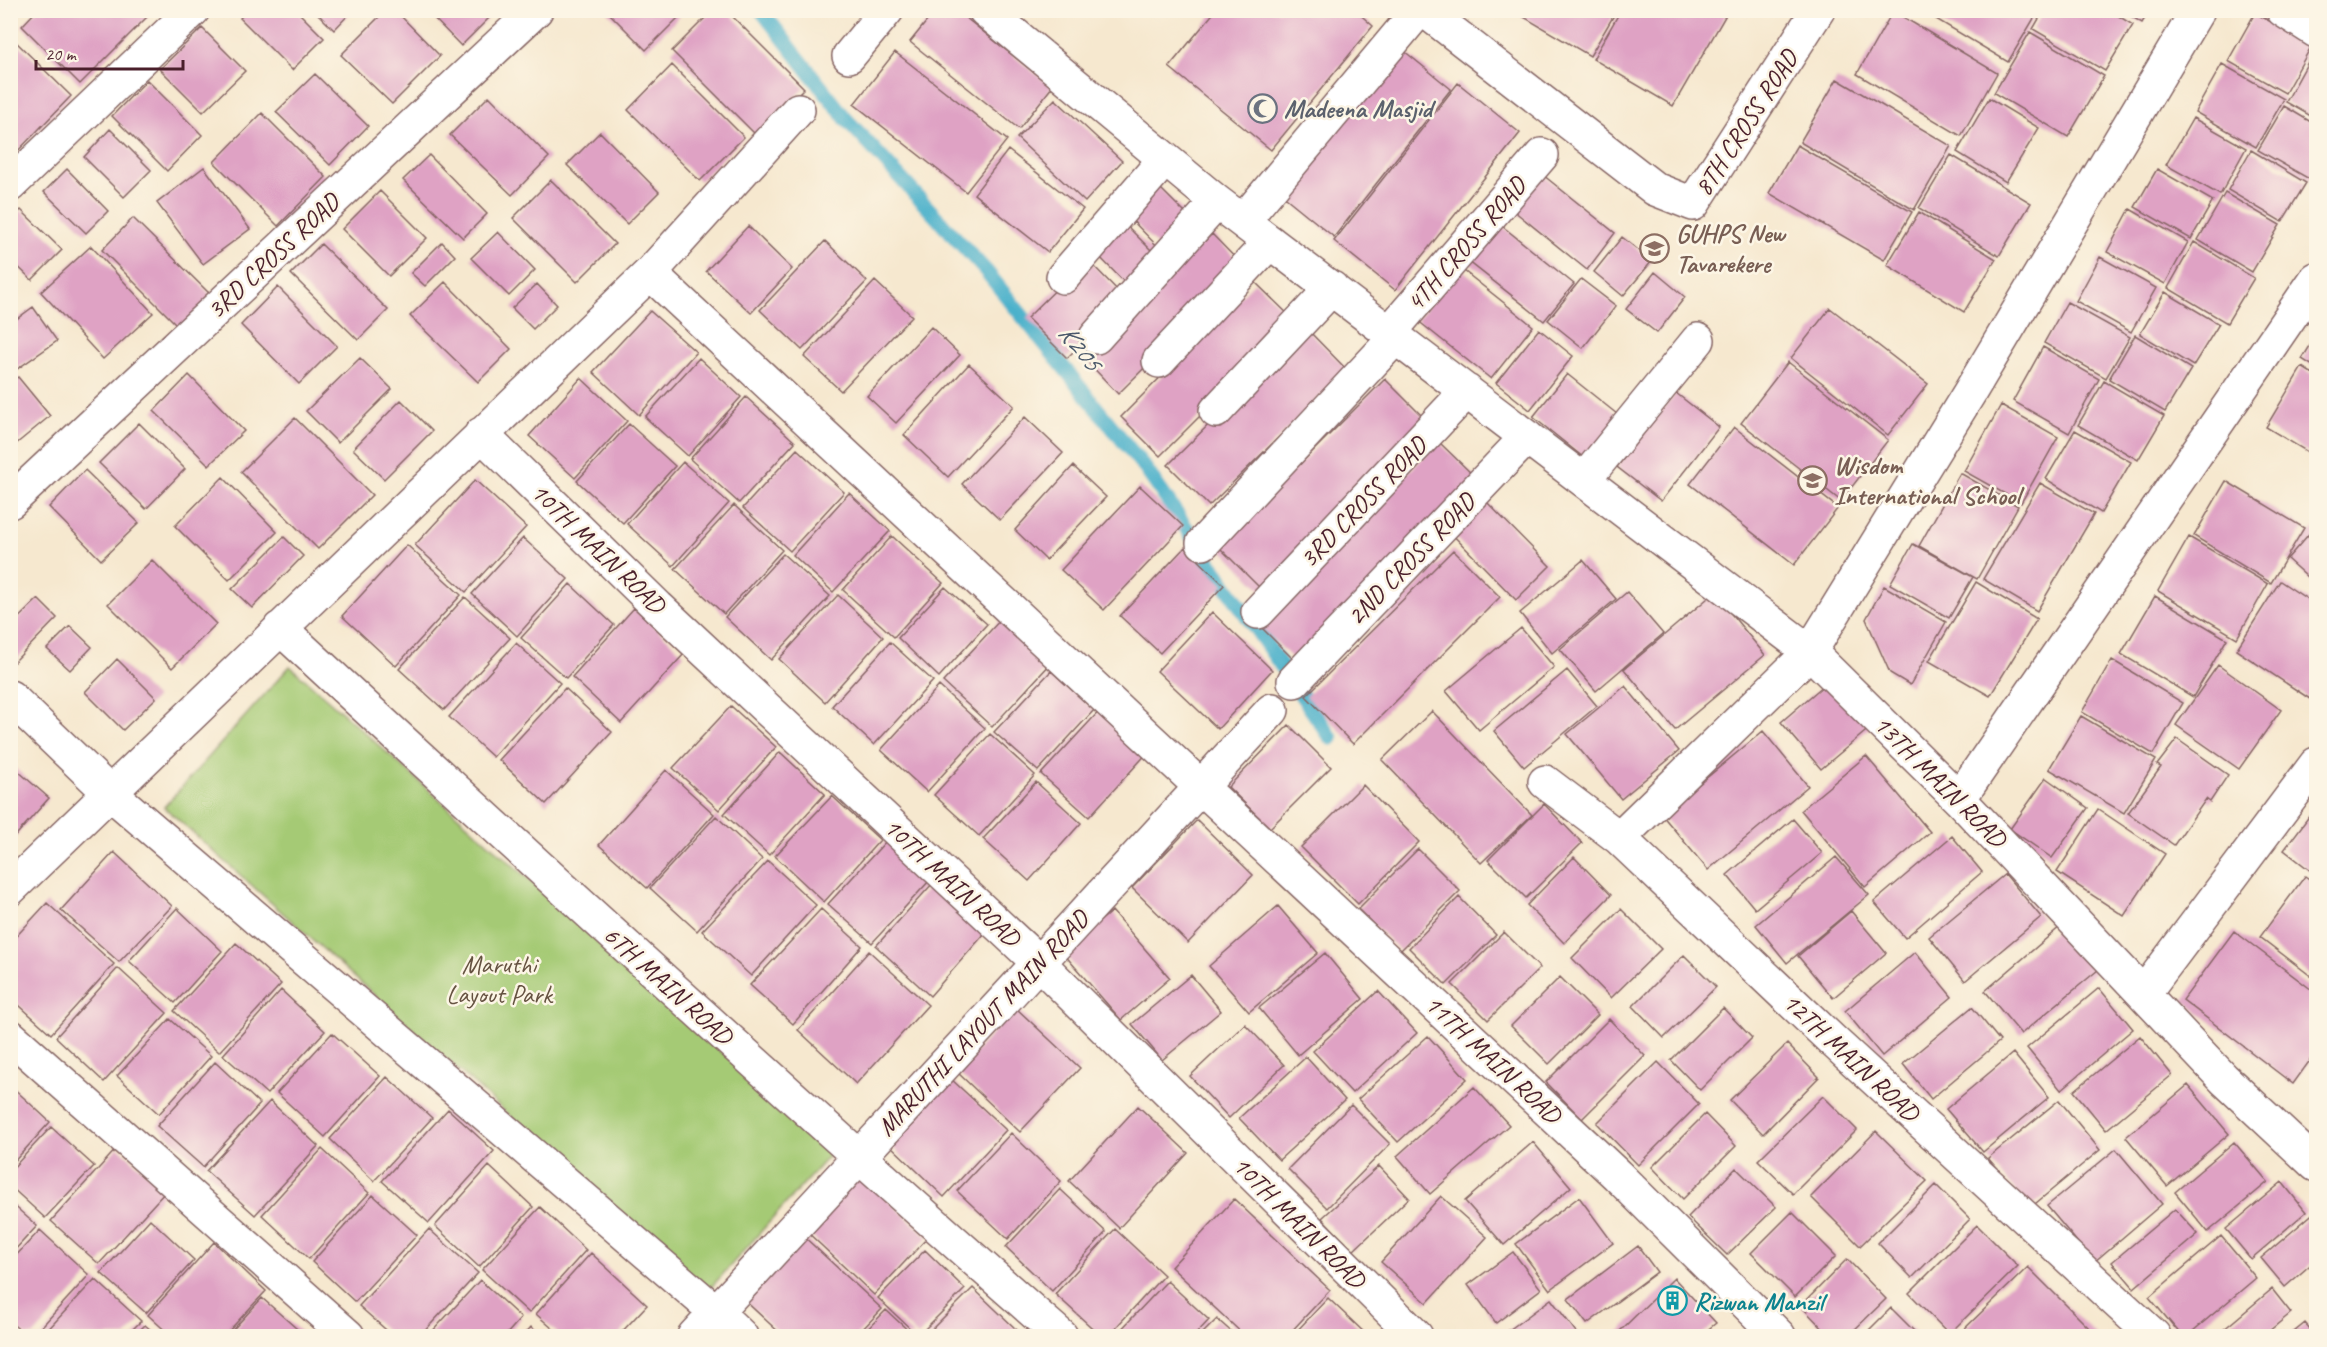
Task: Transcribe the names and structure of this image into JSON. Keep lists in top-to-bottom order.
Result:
{
  "streets": {
    "street": [
      "8TH CROSS ROAD",
      "4TH CROSS ROAD",
      "3RD CROSS ROAD",
      "10TH MAIN ROAD",
      "2ND CROSS ROAD",
      "13TH MAIN ROAD",
      "6TH MAIN ROAD",
      "MARUTHI LAYOUT MAIN ROAD",
      "12TH MAIN ROAD",
      "11TH MAIN ROAD"
    ]
  },
  "crossings": [
    ["4TH CROSS ROAD", "13TH MAIN ROAD"],
    ["3RD CROSS ROAD", "13TH MAIN ROAD"],
    ["10TH MAIN ROAD", "MARUTHI LAYOUT MAIN ROAD"],
    ["2ND CROSS ROAD", "13TH MAIN ROAD"],
    ["6TH MAIN ROAD", "MARUTHI LAYOUT MAIN ROAD"],
    ["MARUTHI LAYOUT MAIN ROAD", "11TH MAIN ROAD"]
  ],
  "water": ["K205"],
  "parks": ["Maruthi Layout Park"],
  "places": {
    "mosque": ["Madeena Masjid"],
    "school or university": ["GUHPS New Tavarekere", "Wisdom International School"],
    "building": ["Rizwan Manzil"]
  },
  "scale_bar": "20 m"
}
